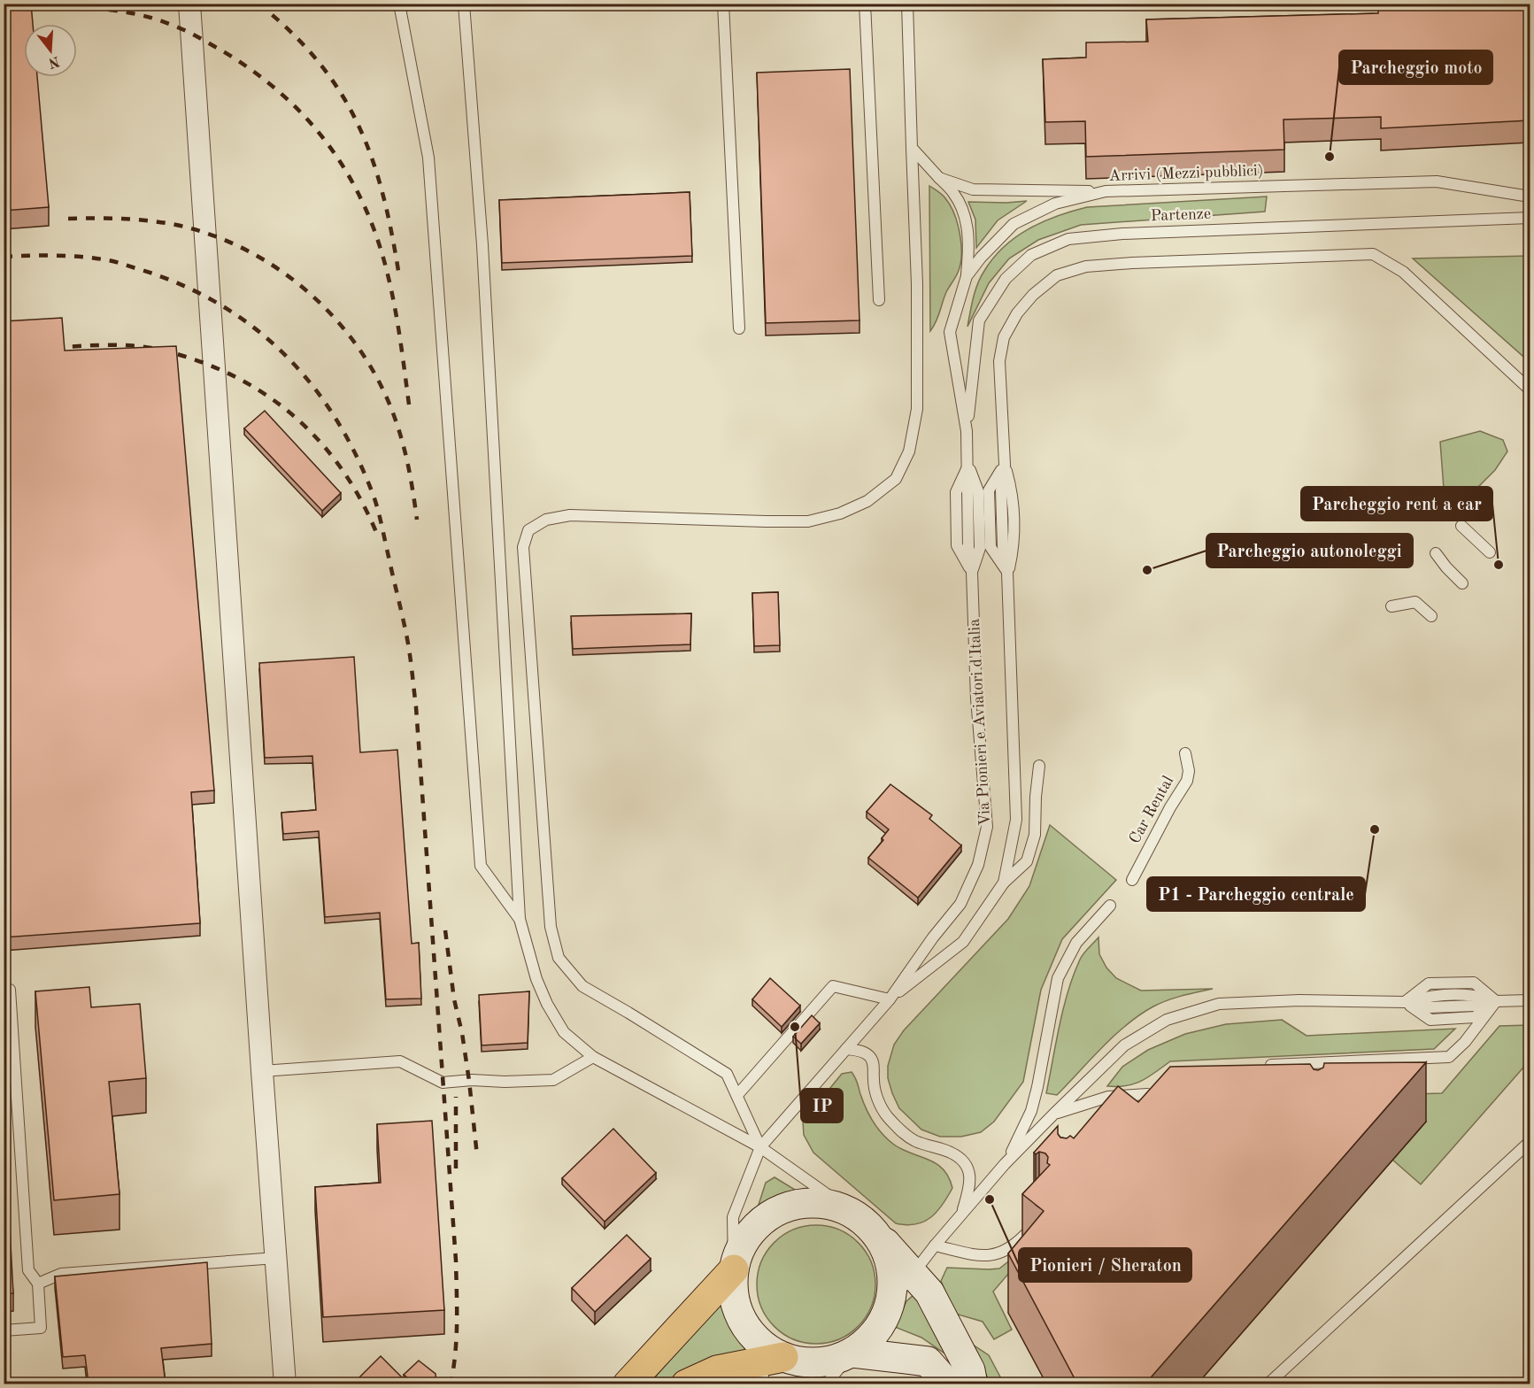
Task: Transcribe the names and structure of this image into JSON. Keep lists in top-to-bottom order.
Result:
{
  "streets": {
    "lane": [
      "Arrivi (Mezzi pubblici)",
      "Partenze",
      "Via Pionieri e Aviatori d'Italia",
      "Car Rental"
    ]
  },
  "crossings": [
    ["Arrivi (Mezzi pubblici)", "Partenze"]
  ],
  "places": [
    "Parcheggio moto",
    "Parcheggio rent a car",
    "Parcheggio autonoleggi",
    "P1 - Parcheggio centrale",
    "IP",
    "Pionieri / Sheraton"
  ],
  "north": "bottom"
}
